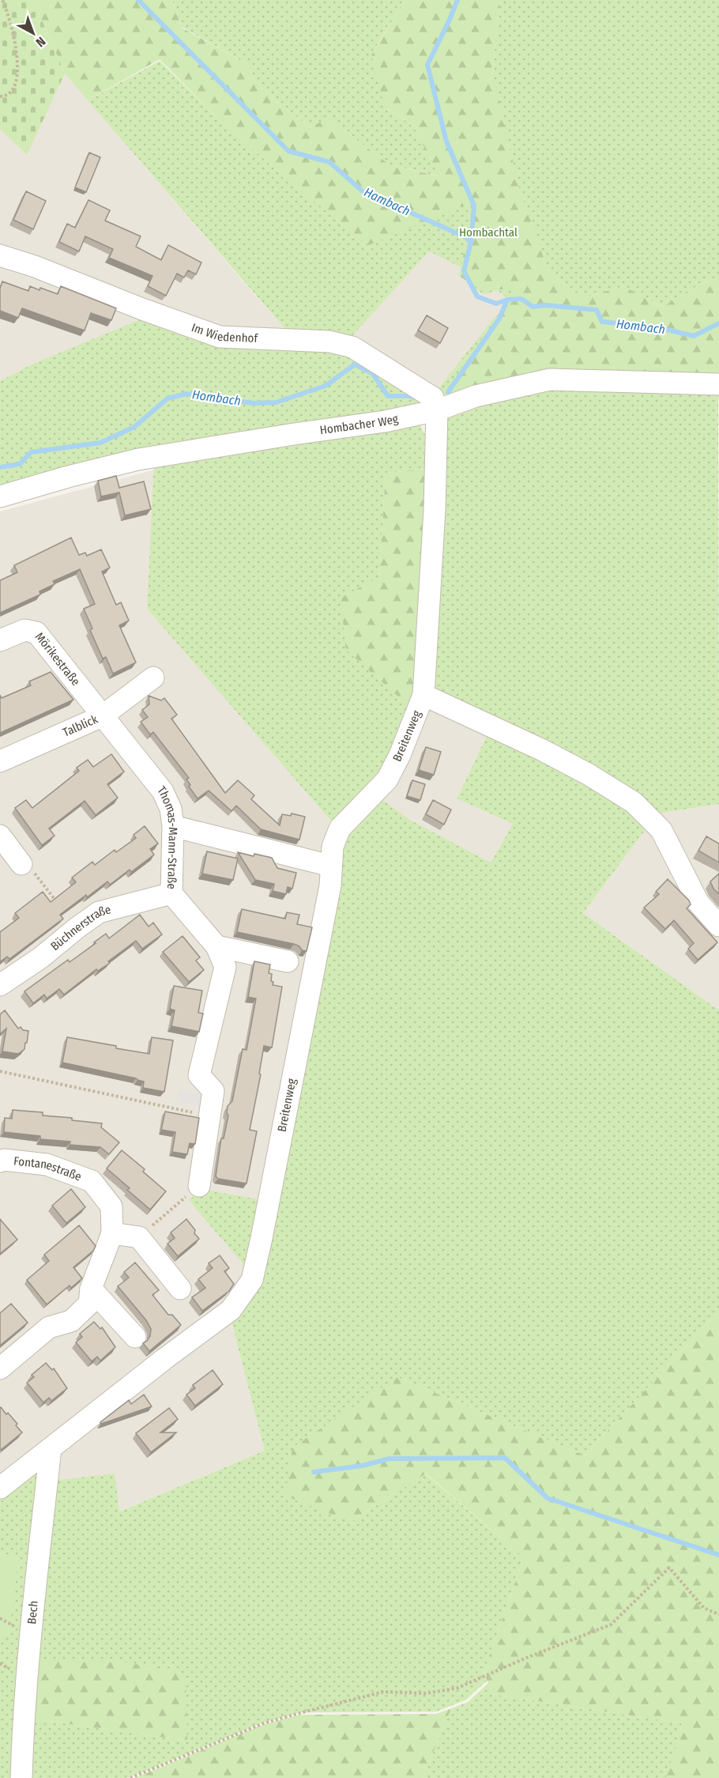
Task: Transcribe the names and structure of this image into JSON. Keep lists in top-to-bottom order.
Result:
{
  "streets": {
    "street": [
      "Im Wiedenhof",
      "Hombacher Weg",
      "Mörikestraße",
      "Talblick",
      "Breitenweg",
      "Thomas-Mann-Straße",
      "Büchnerstraße",
      "Fontanestraße",
      "Bech"
    ]
  },
  "crossings": [
    ["Im Wiedenhof", "Hombacher Weg"],
    ["Im Wiedenhof", "Breitenweg"],
    ["Hombacher Weg", "Breitenweg"],
    ["Mörikestraße", "Talblick"],
    ["Mörikestraße", "Thomas-Mann-Straße"],
    ["Talblick", "Thomas-Mann-Straße"],
    ["Breitenweg", "Bech"],
    ["Thomas-Mann-Straße", "Büchnerstraße"]
  ],
  "water": ["Hambach", "Hombach"],
  "parks": ["Hombachtal"],
  "north": "bottom right"
}
